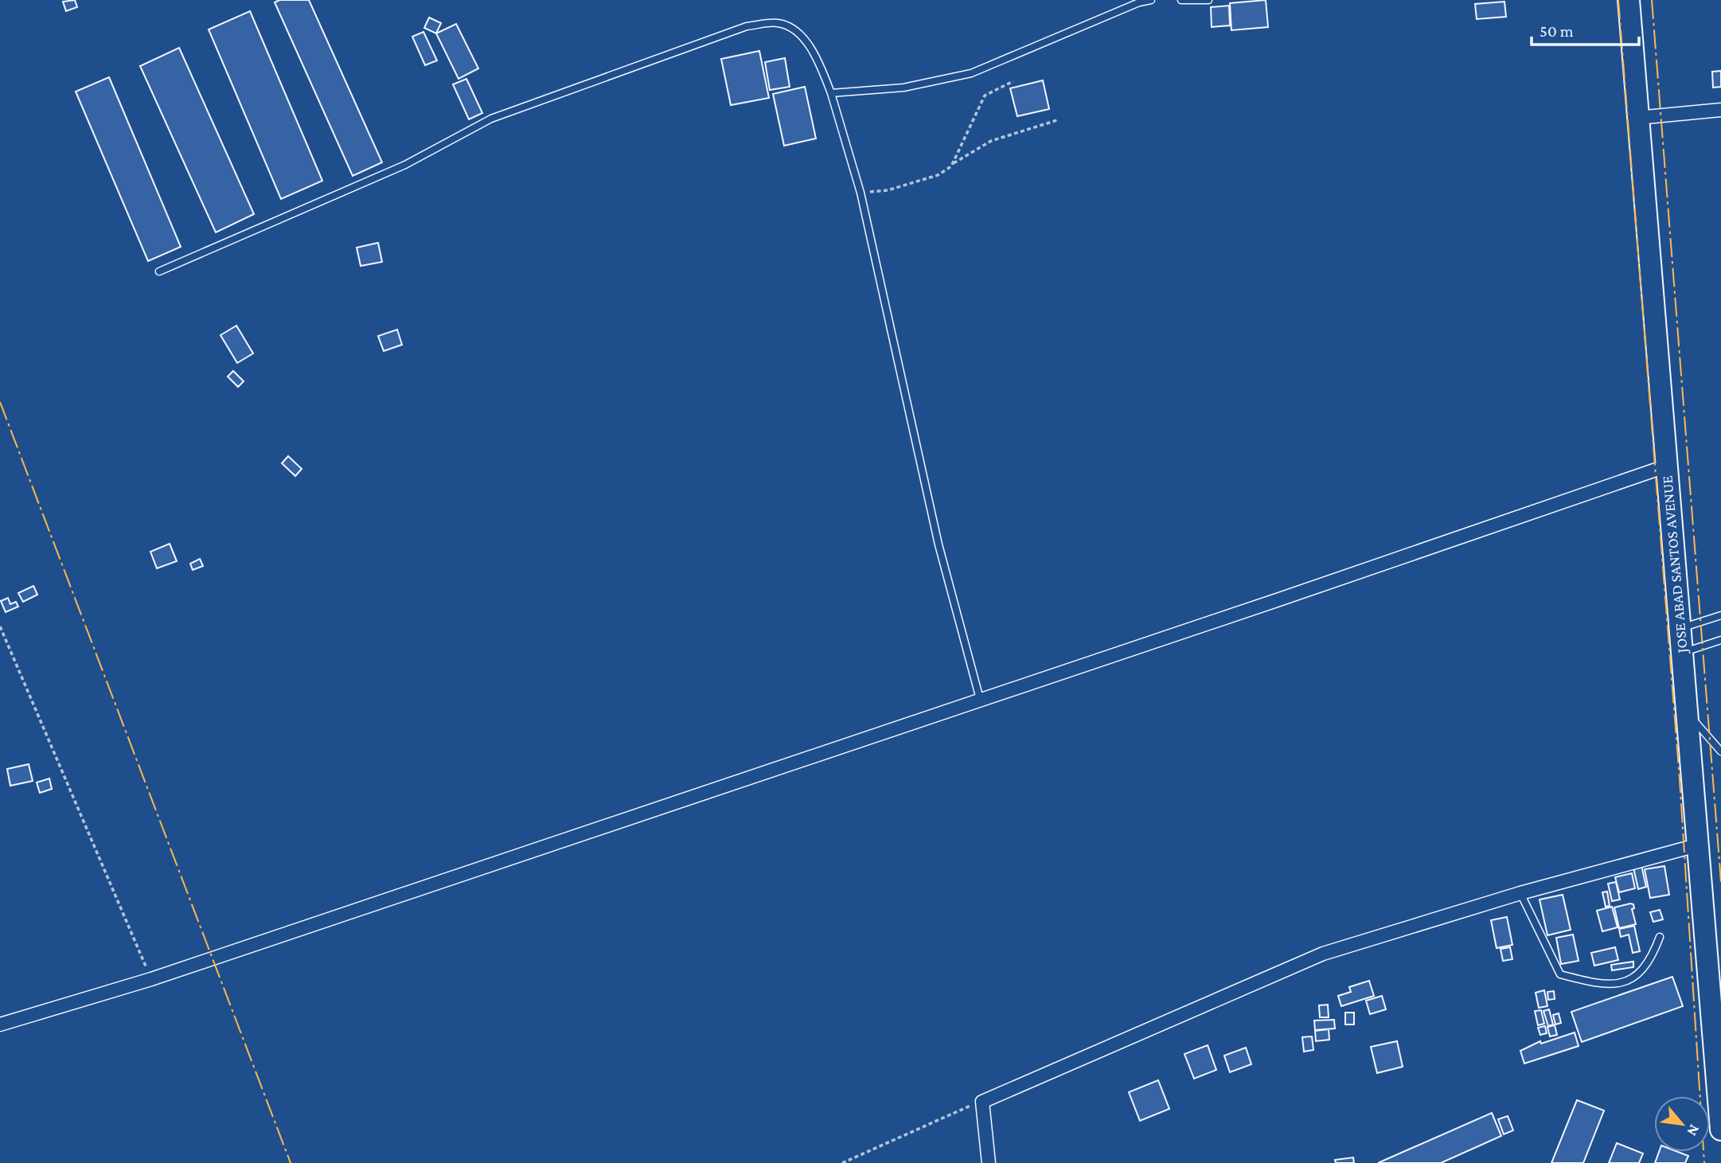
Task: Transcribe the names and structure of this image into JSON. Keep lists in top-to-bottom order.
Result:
{
  "streets": {
    "highway": ["JOSE ABAD SANTOS AVENUE"]
  },
  "scale_bar": "50 m",
  "north": "bottom right"
}
